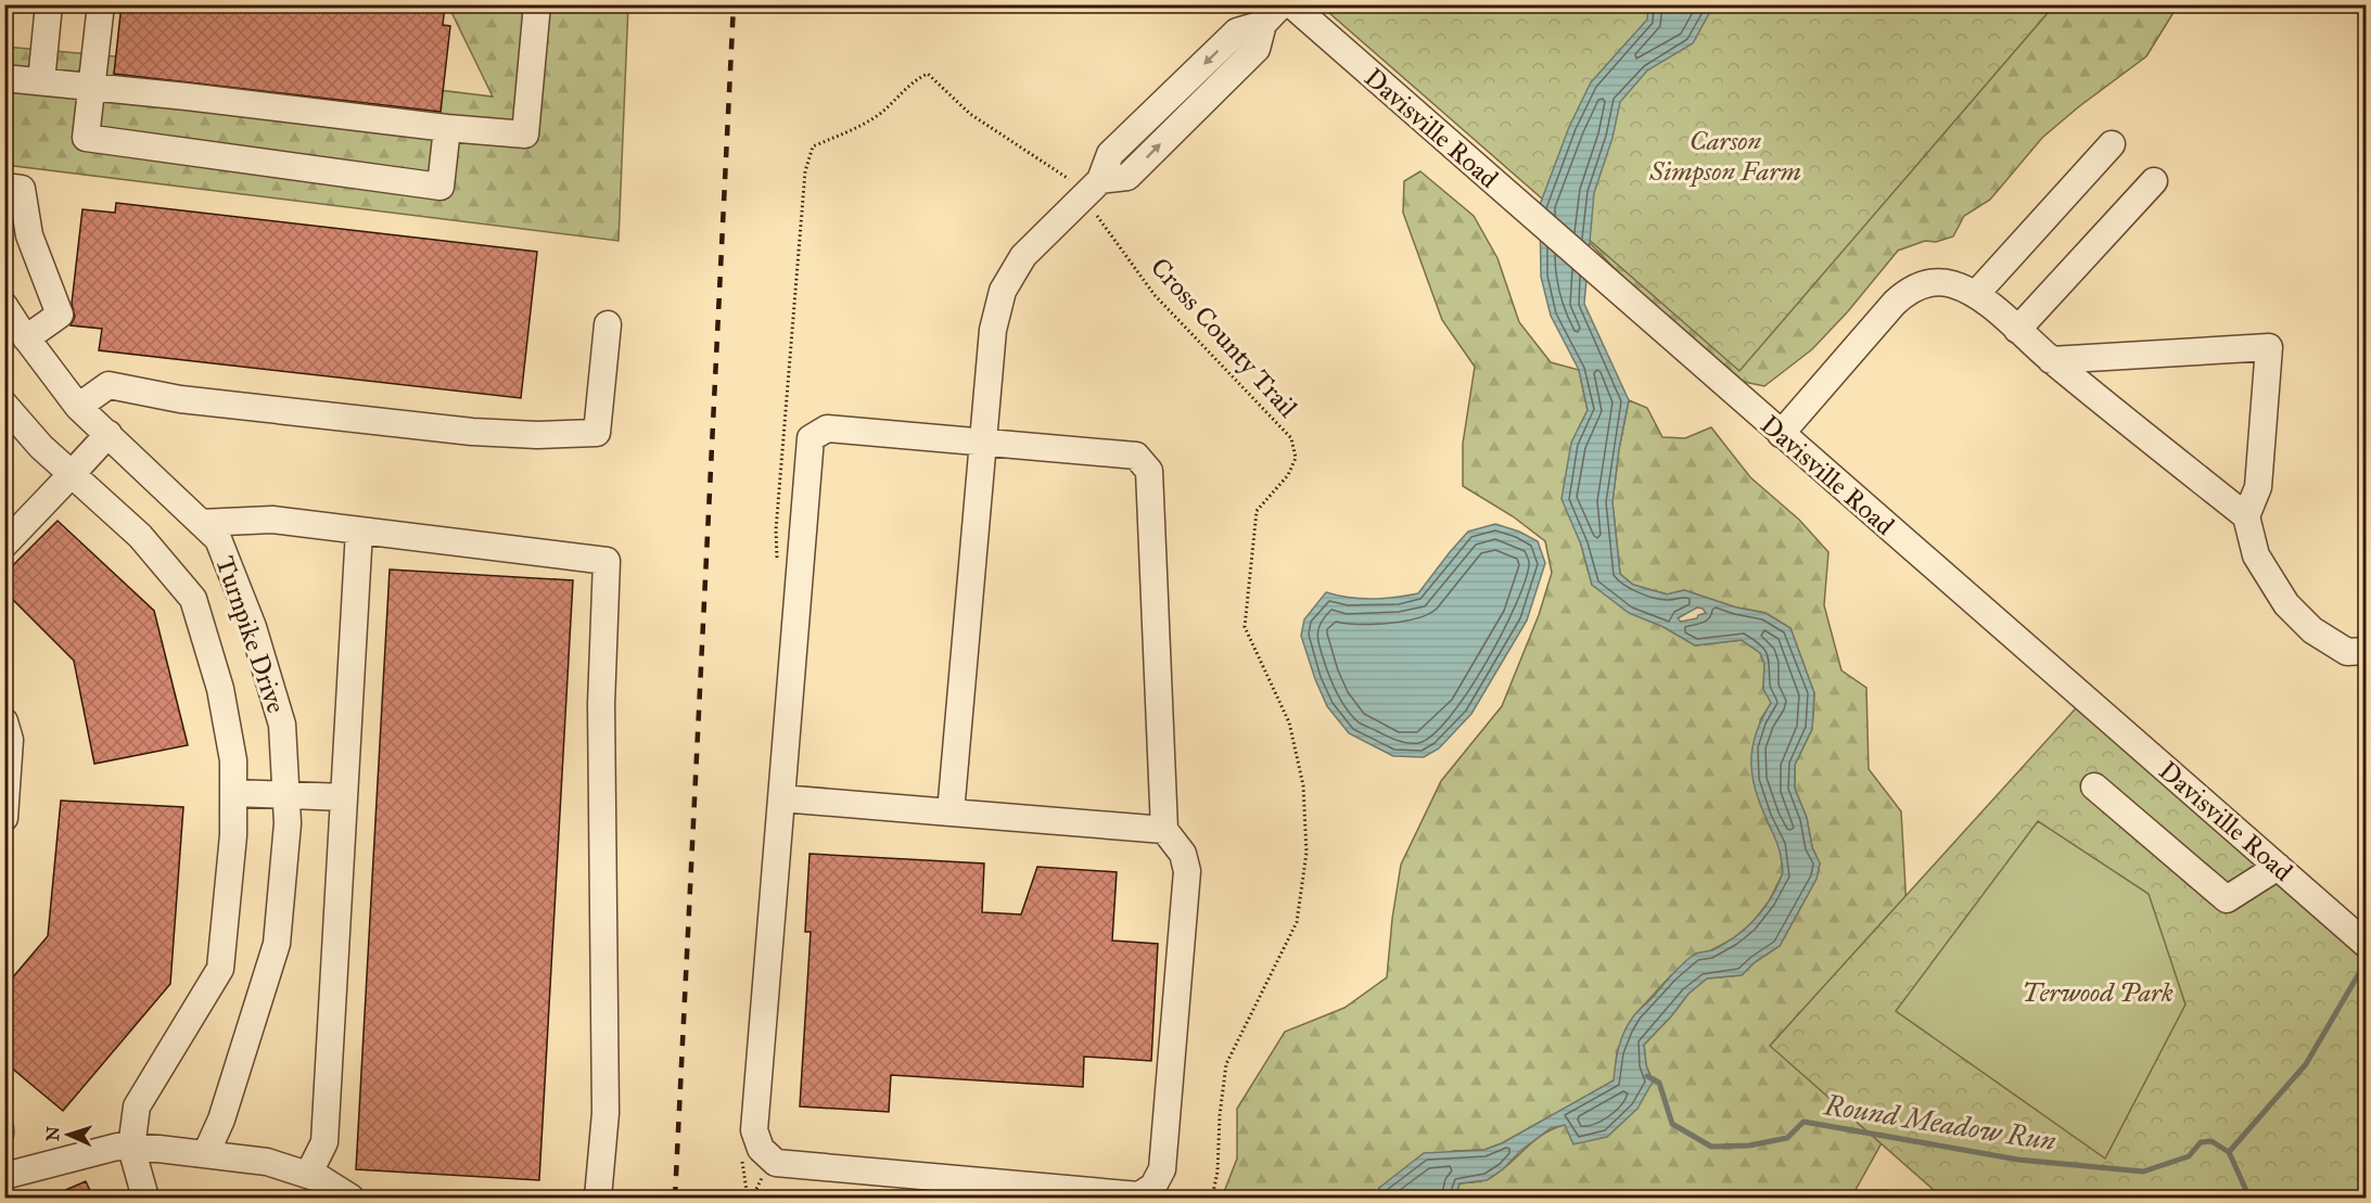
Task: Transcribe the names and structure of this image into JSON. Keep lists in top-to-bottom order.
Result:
{
  "streets": {
    "street": ["Davisville Road", "Turnpike Drive"],
    "path": ["Cross County Trail"]
  },
  "water": ["Round Meadow Run"],
  "parks": ["Carson Simpson Farm", "Terwood Park"],
  "north": "left"
}
